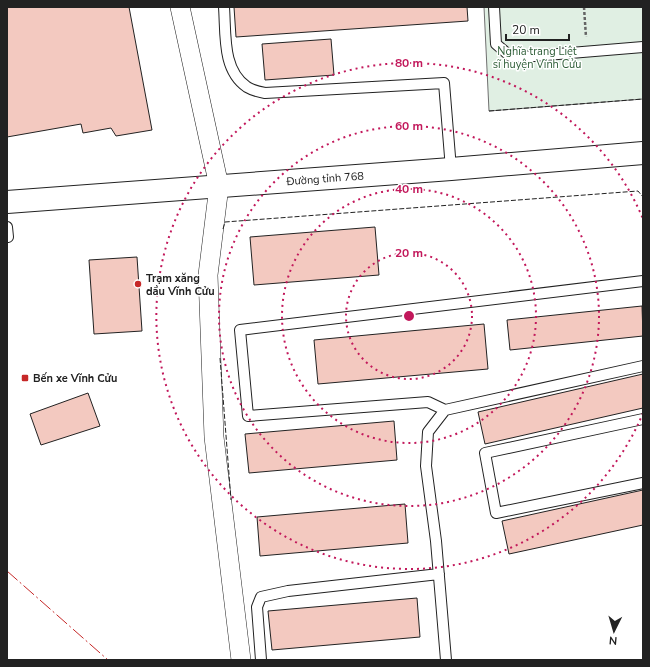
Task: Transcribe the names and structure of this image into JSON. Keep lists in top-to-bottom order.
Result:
{
  "streets": {
    "main road": ["Đường tỉnh 768"]
  },
  "parks": ["Nghĩa trang Liệt sĩ huyện Vĩnh Cửu"],
  "places": {
    "other": ["Trạm xăng dầu Vĩnh Cửu"],
    "transit": ["Bến xe Vĩnh Cửu"]
  },
  "scale_bar": "20 m",
  "north": "bottom",
  "rings": [
    "80 m",
    "60 m",
    "40 m",
    "20 m"
  ]
}
